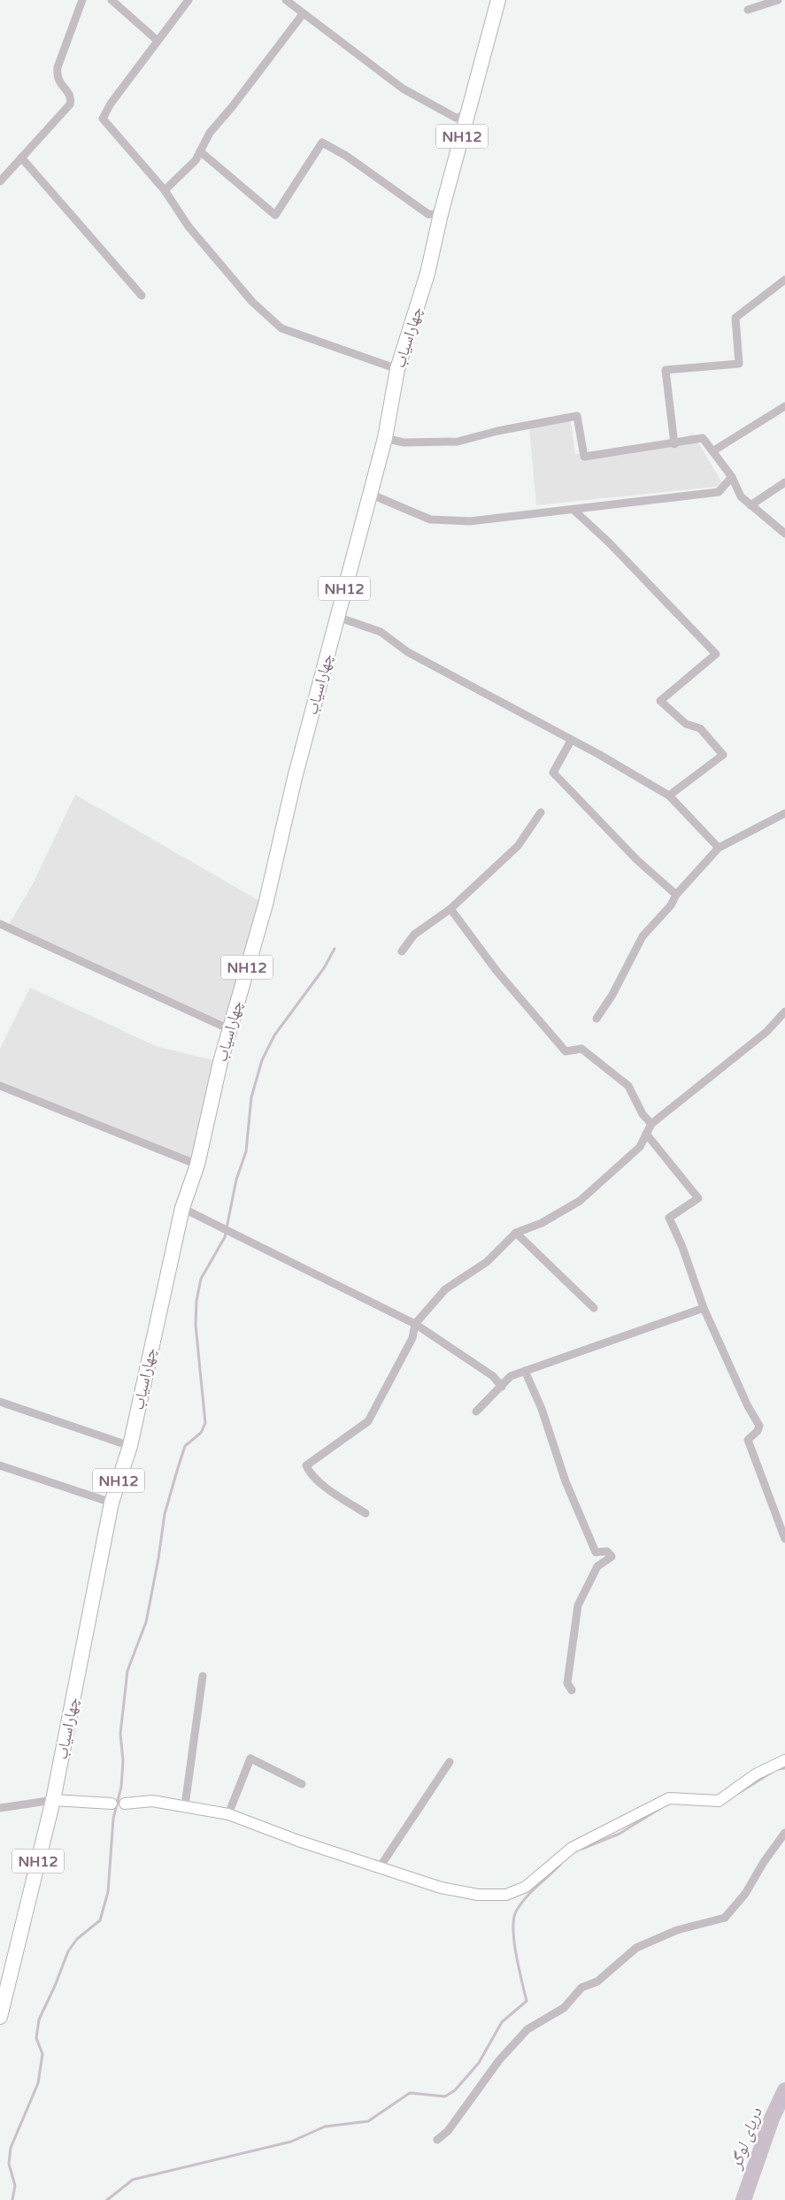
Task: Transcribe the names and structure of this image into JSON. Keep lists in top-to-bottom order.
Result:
{
  "streets": {
    "highway": ["NH12", "چهاراسیاب"]
  },
  "water": ["دریای لوگر"]
}
